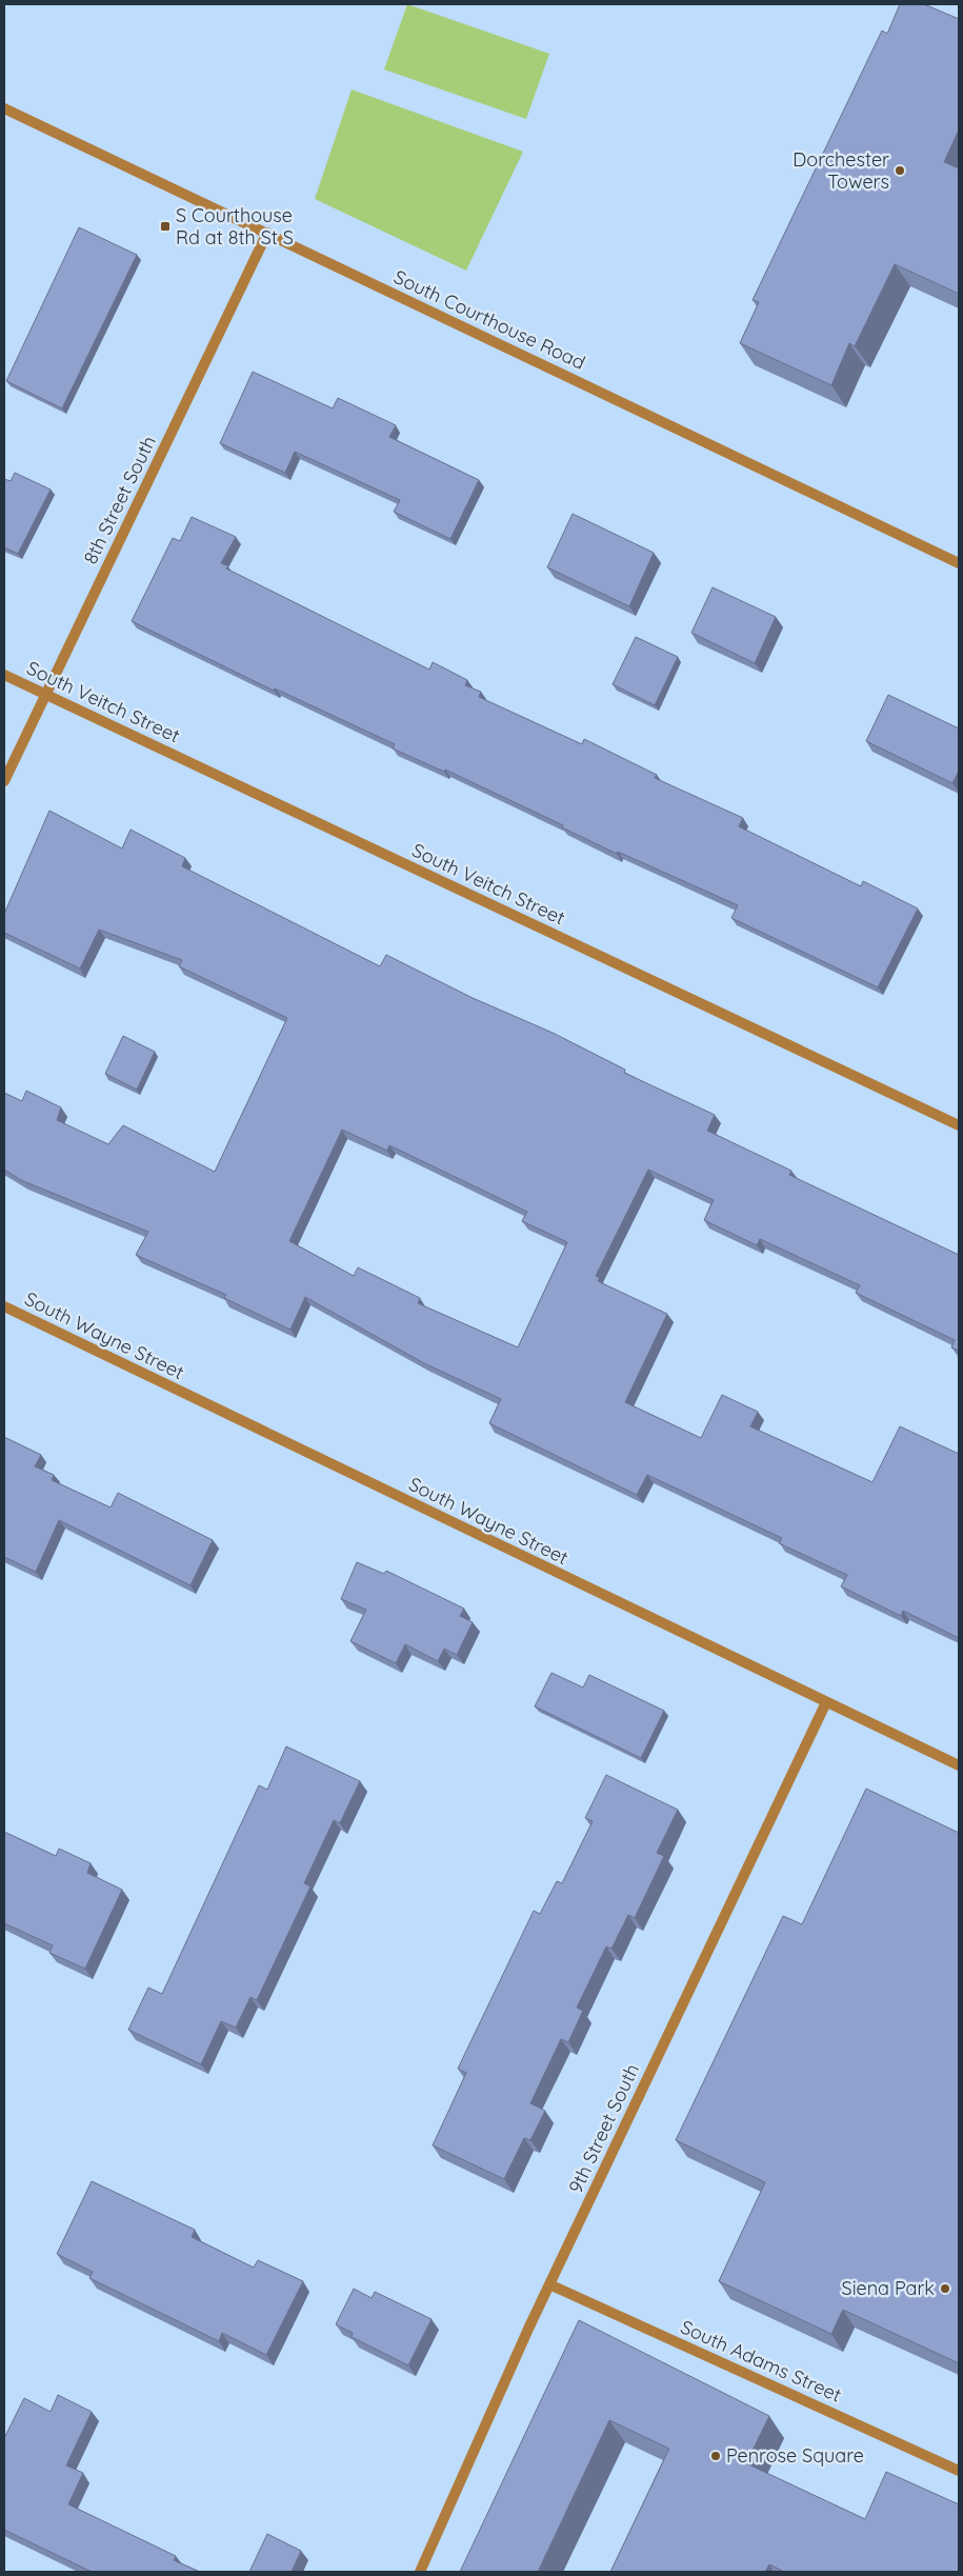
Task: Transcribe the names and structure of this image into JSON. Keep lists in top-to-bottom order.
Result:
{
  "streets": {
    "street": [
      "South Courthouse Road",
      "8th Street South",
      "South Veitch Street",
      "South Wayne Street",
      "9th Street South",
      "South Adams Street"
    ]
  },
  "crossings": [
    ["South Courthouse Road", "8th Street South"],
    ["8th Street South", "South Veitch Street"],
    ["South Wayne Street", "9th Street South"],
    ["9th Street South", "South Adams Street"]
  ],
  "places": {
    "other": ["Dorchester Towers", "Siena Park", "Penrose Square"],
    "transit": ["S Courthouse Rd at 8th St S"]
  }
}
